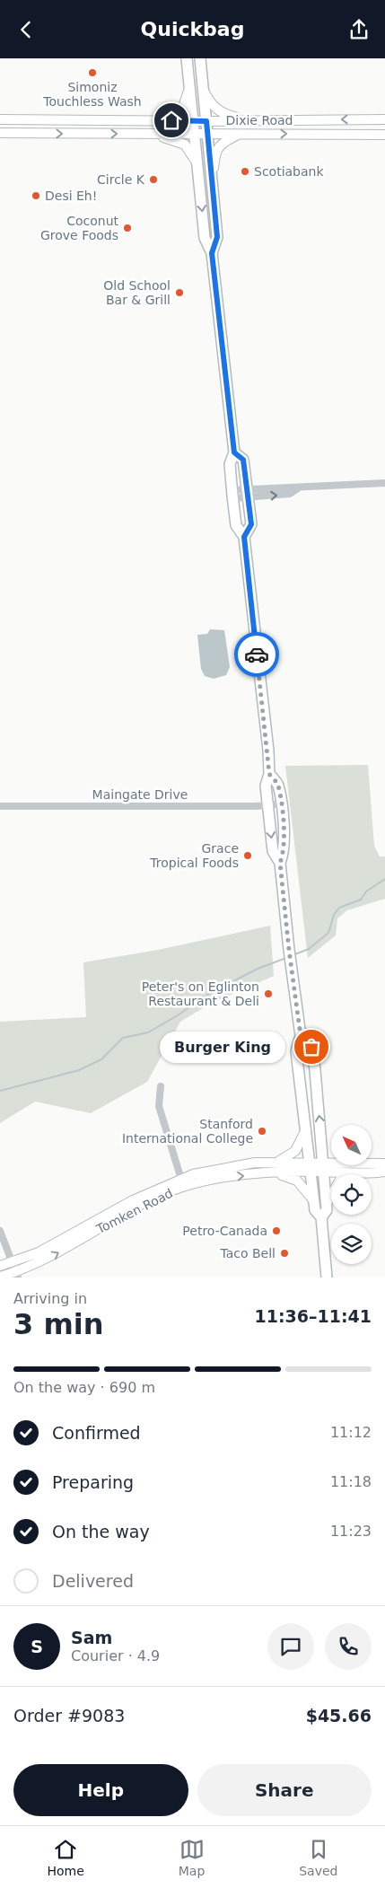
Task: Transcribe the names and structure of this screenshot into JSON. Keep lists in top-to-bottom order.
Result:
{
  "streets": {
    "main road": ["Dixie Road", "Tomken Road"],
    "street": ["Maingate Drive"]
  },
  "places": [
    "Simoniz Touchless Wash",
    "Scotiabank",
    "Circle K",
    "Desi Eh!",
    "Coconut Grove Foods",
    "Old School Bar & Grill",
    "Grace Tropical Foods",
    "Peter's on Eglinton Restaurant & Deli",
    "Burger King",
    "Stanford International College",
    "Petro-Canada",
    "Taco Bell"
  ],
  "north": "top left",
  "page": {
    "header": "Quickbag",
    "bubble": "Burger King",
    "heading": ["3 min", "Arriving in", "11:36–11:41"],
    "panel": [
      "Sam",
      "Courier · 4.9",
      "Order #9083",
      "$45.66"
    ],
    "bar": "On the way · 690 m",
    "list": [
      ["Confirmed", "11:12"],
      ["Preparing", "11:18"],
      ["On the way", "11:23"],
      "Delivered"
    ],
    "round": "S",
    "buttons": ["Help", "Share"],
    "tabs": ["Home", "Map", "Saved"]
  }
}
